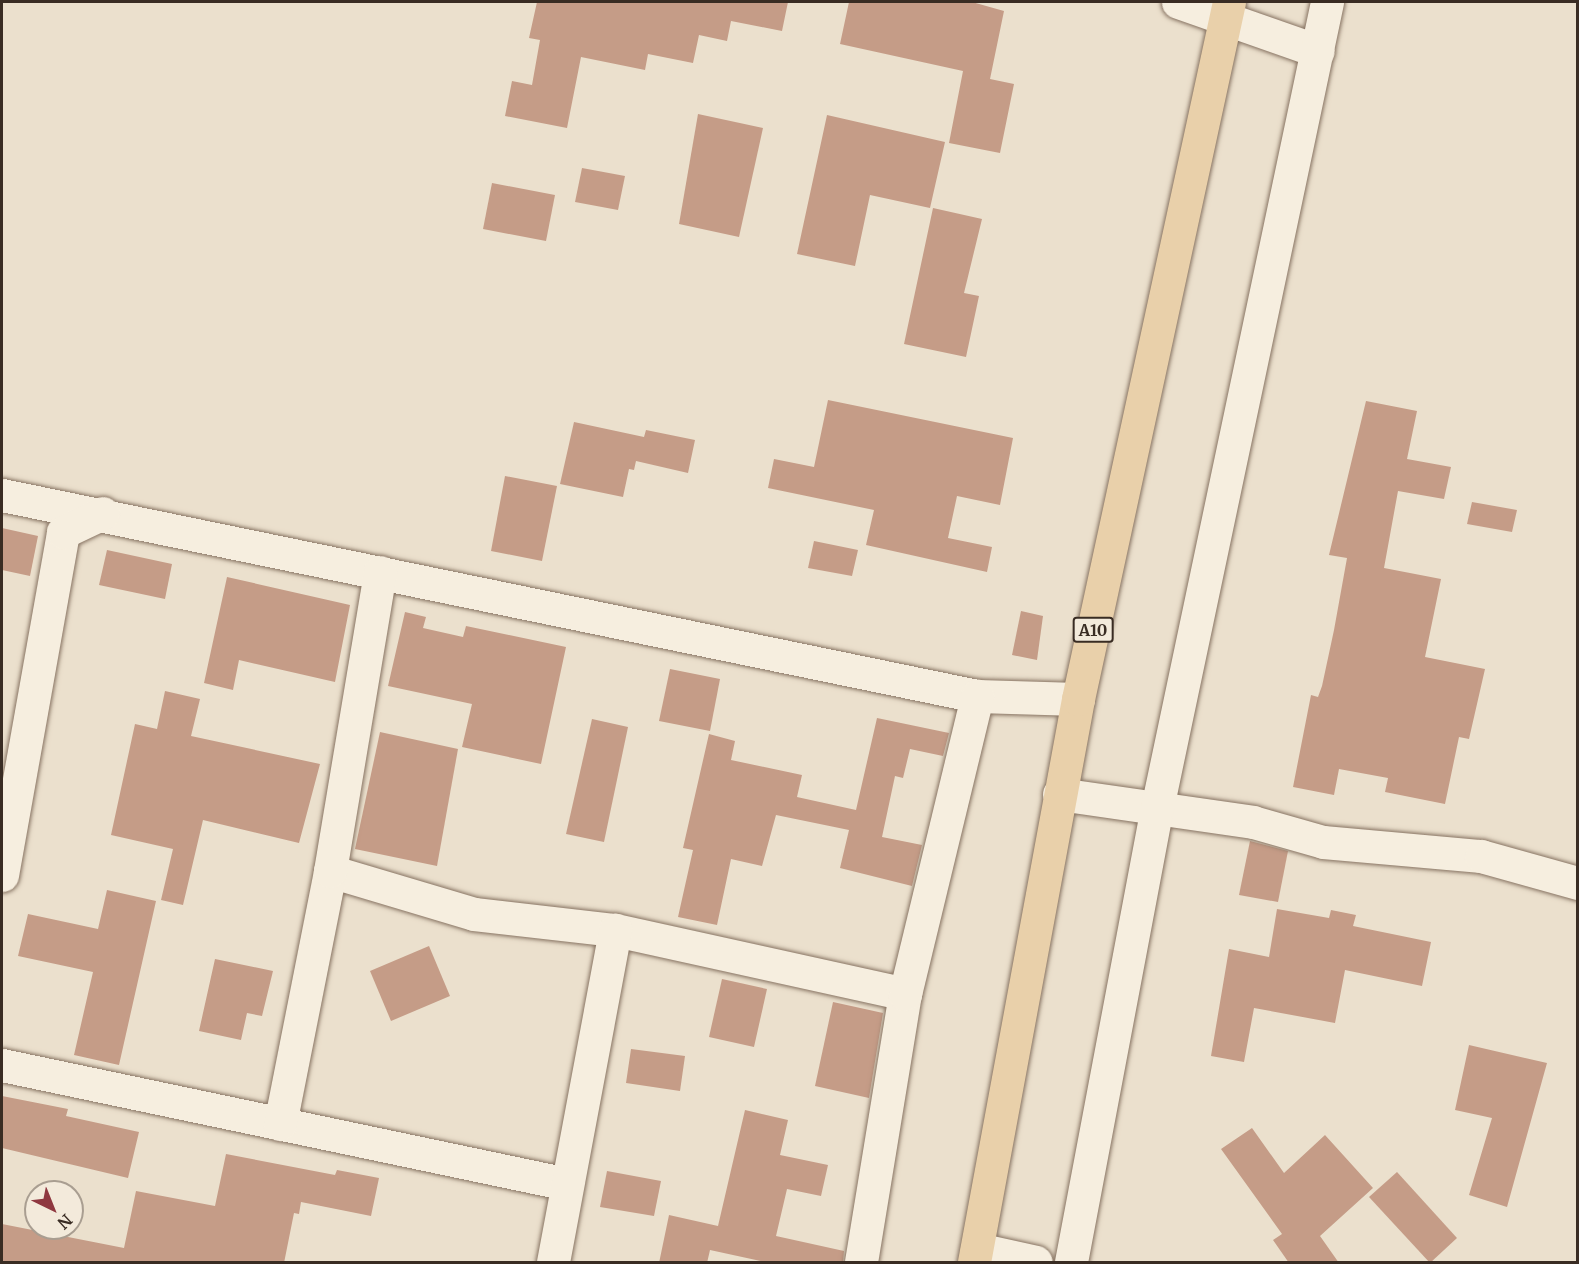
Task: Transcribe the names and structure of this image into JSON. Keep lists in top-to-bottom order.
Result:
{
  "streets": {
    "main road": ["A10"]
  },
  "north": "bottom right"
}
